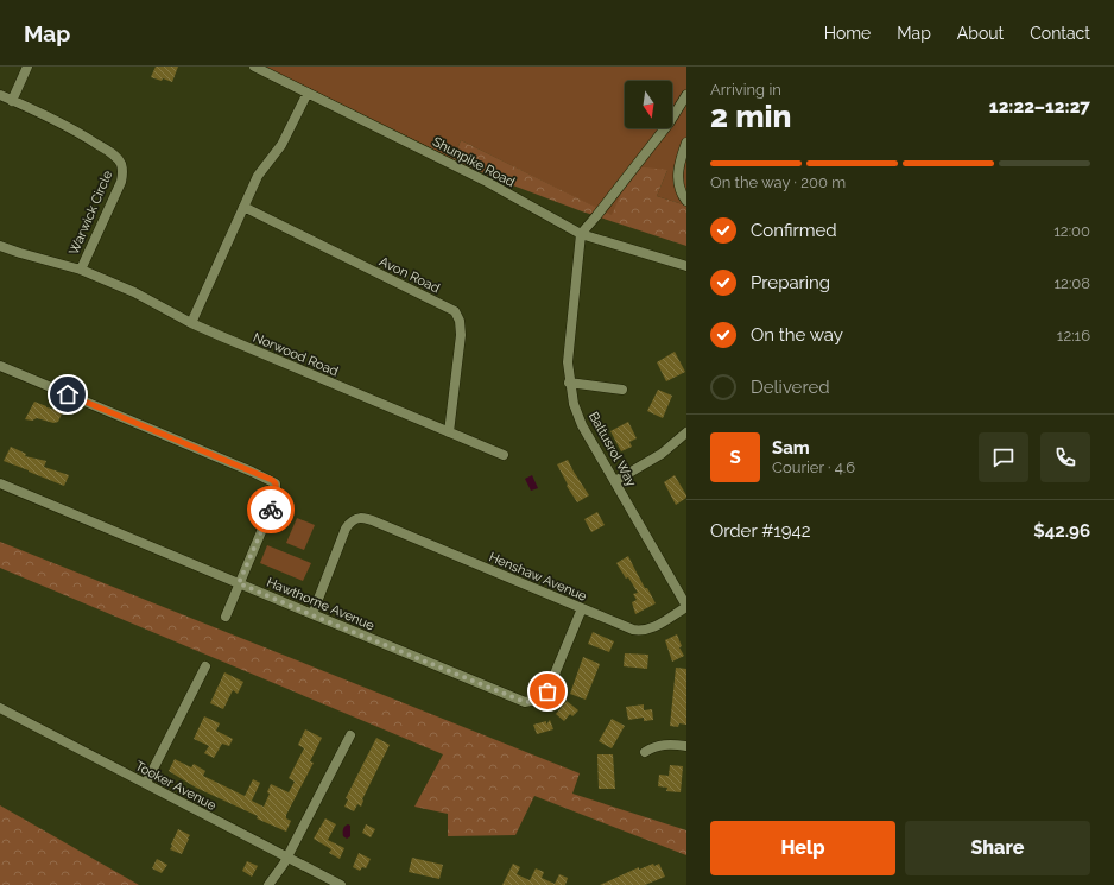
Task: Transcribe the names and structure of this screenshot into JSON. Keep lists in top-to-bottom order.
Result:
{
  "streets": {
    "street": [
      "Shunpike Road",
      "Warwick Circle",
      "Avon Road",
      "Norwood Road",
      "Baltusrol Way",
      "Henshaw Avenue",
      "Hawthorne Avenue",
      "Tooker Avenue"
    ]
  },
  "crossings": [
    ["Shunpike Road", "Baltusrol Way"],
    ["Warwick Circle", "Norwood Road"],
    ["Avon Road", "Norwood Road"],
    ["Baltusrol Way", "Henshaw Avenue"],
    ["Henshaw Avenue", "Hawthorne Avenue"]
  ],
  "north": "bottom",
  "page": {
    "header": "Map",
    "nav": [
      "Home",
      "Map",
      "About",
      "Contact"
    ],
    "heading": ["2 min", "Arriving in", "12:22–12:27"],
    "panel": [
      "Sam",
      "Courier · 4.6",
      "Order #1942",
      "$42.96"
    ],
    "bar": "On the way · 200 m",
    "list": [
      ["Confirmed", "12:00"],
      ["Preparing", "12:08"],
      ["On the way", "12:16"],
      "Delivered"
    ],
    "round": "S",
    "buttons": ["Help", "Share"]
  }
}
